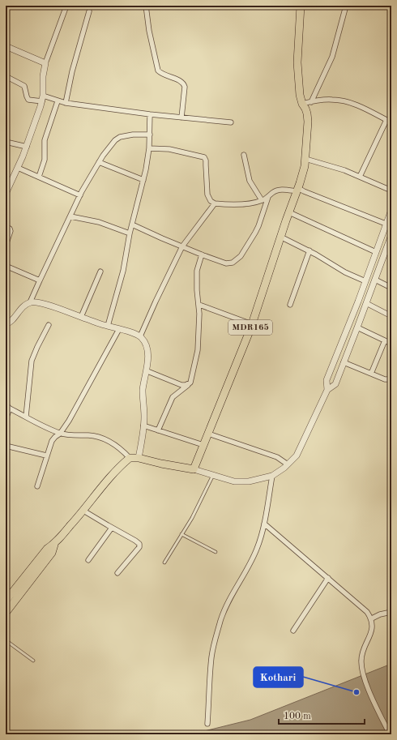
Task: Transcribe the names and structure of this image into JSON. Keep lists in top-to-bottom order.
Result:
{
  "streets": {
    "main road": ["MDR165"]
  },
  "places": ["Kothari"],
  "scale_bar": "100 m"
}
